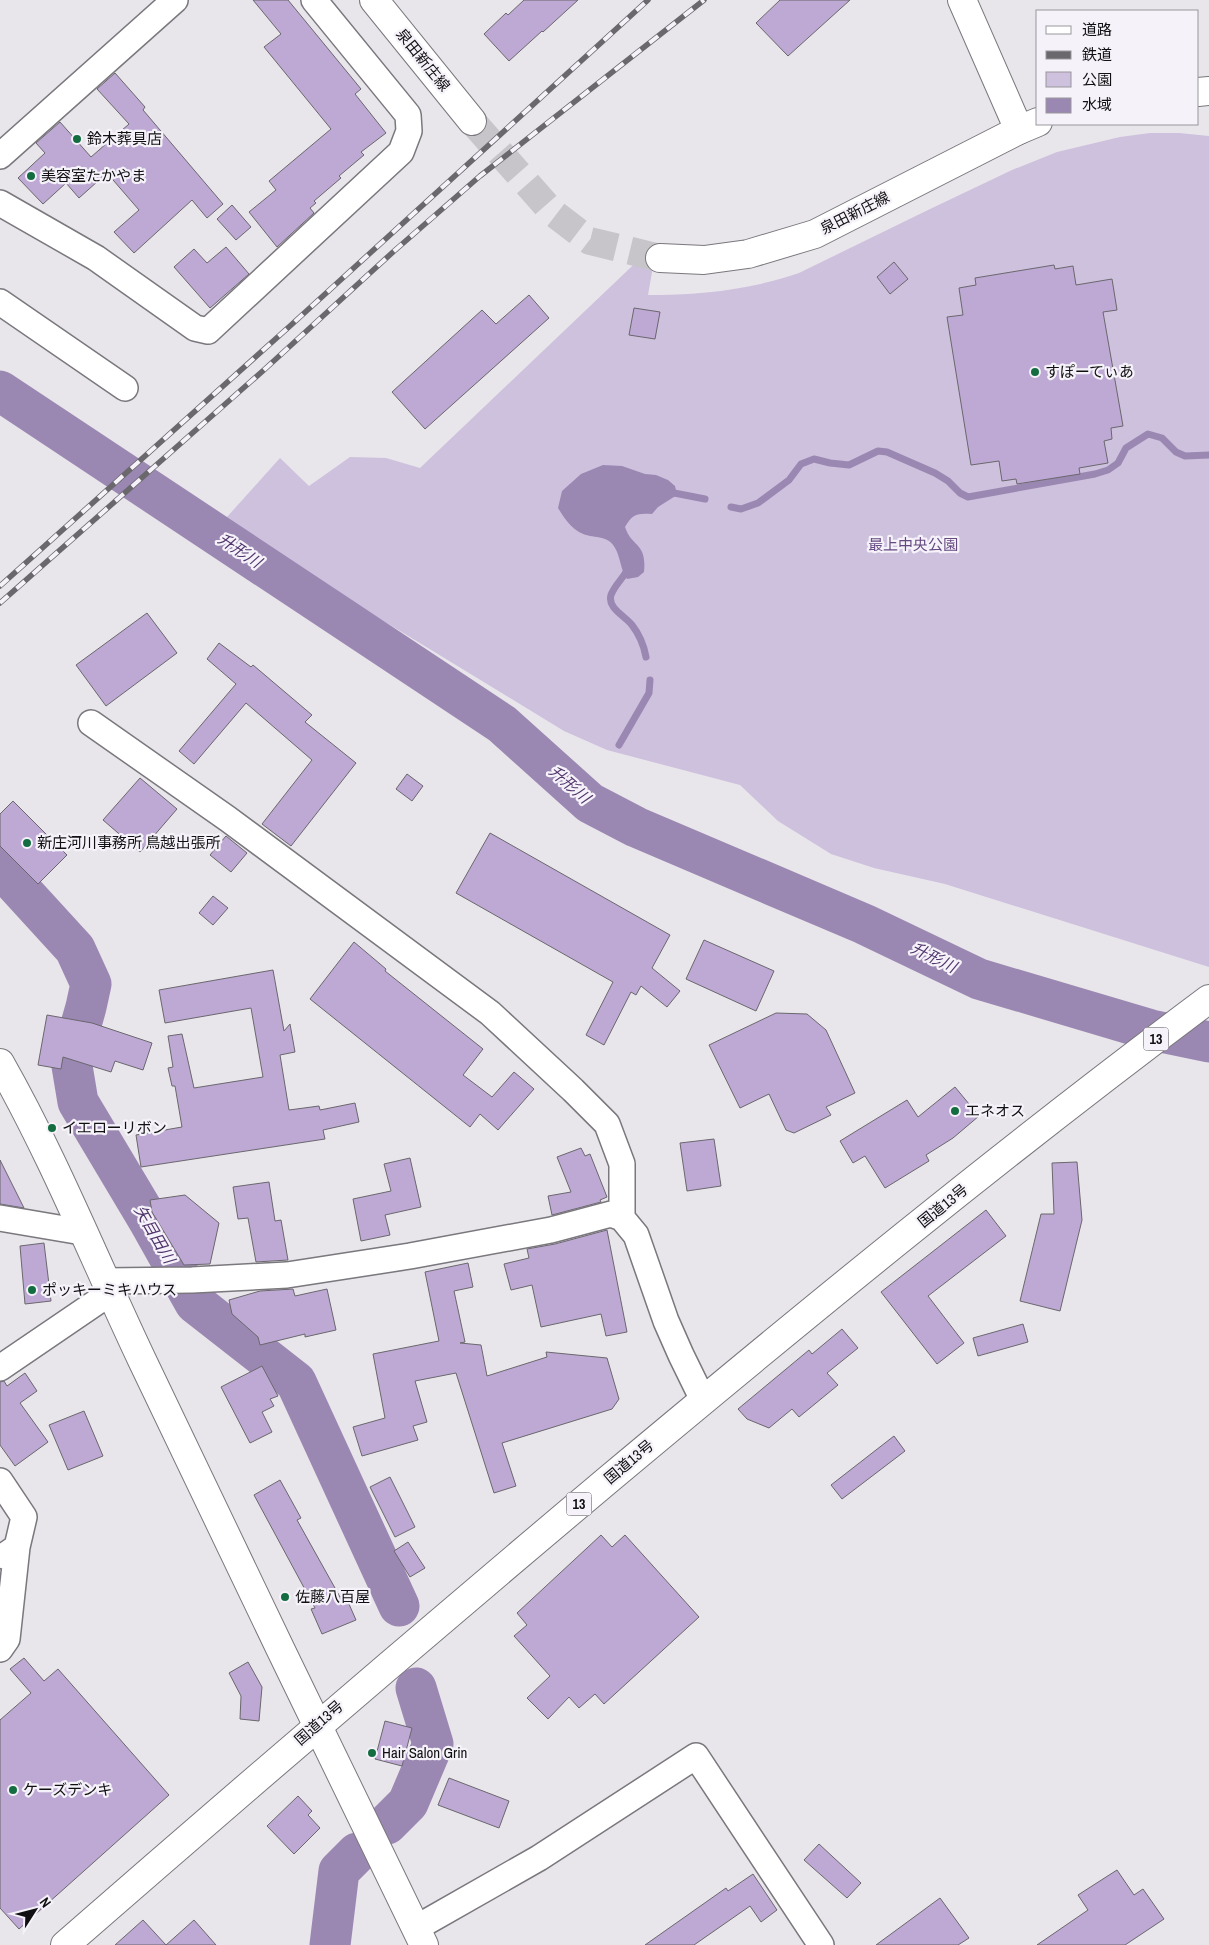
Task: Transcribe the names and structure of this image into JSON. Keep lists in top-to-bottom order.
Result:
{
  "streets": {
    "main road": ["泉田新庄線", "13", "国道13号"]
  },
  "water": ["升形川", "矢目田川"],
  "parks": ["最上中央公園"],
  "places": [
    "鈴木葬具店",
    "美容室たかやま",
    "すぽーてぃあ",
    "新庄河川事務所 鳥越出張所",
    "エネオス",
    "イエローリボン",
    "ポッキーミキハウス",
    "佐藤八百屋",
    "Hair Salon Grin",
    "ケーズデンキ"
  ],
  "legend": [
    "道路",
    "鉄道",
    "公園",
    "水域"
  ],
  "north": "top right"
}
